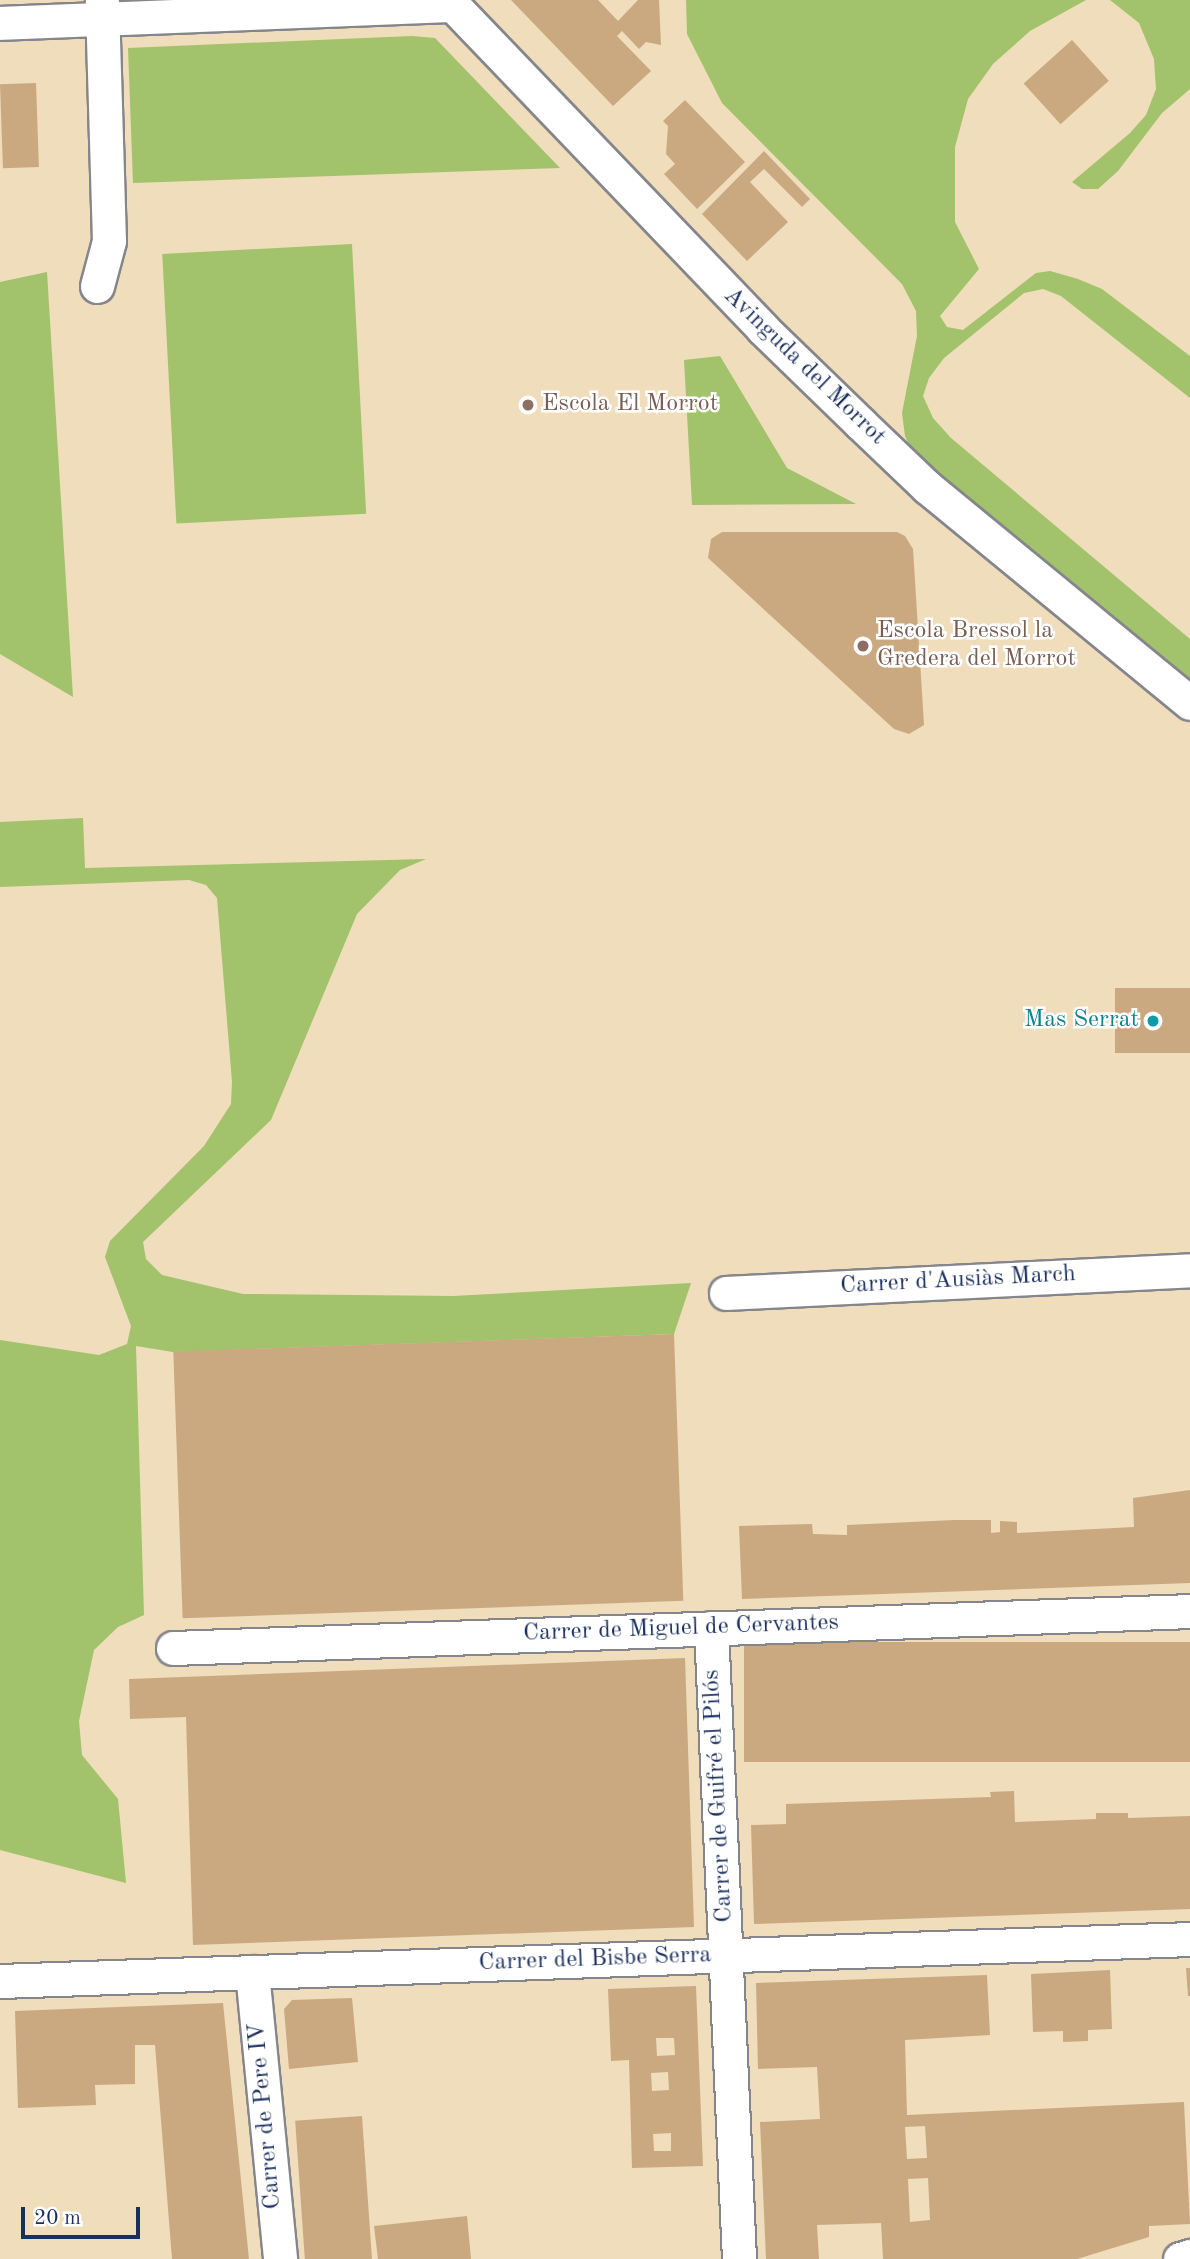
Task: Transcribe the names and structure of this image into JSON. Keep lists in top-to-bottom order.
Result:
{
  "streets": {
    "street": [
      "Avinguda del Morrot",
      "Carrer d'Ausiàs March",
      "Carrer de Miguel de Cervantes",
      "Carrer de Guifré el Pilós",
      "Carrer del Bisbe Serra",
      "Carrer de Pere IV"
    ]
  },
  "crossings": [
    ["Carrer de Miguel de Cervantes", "Carrer de Guifré el Pilós"],
    ["Carrer de Guifré el Pilós", "Carrer del Bisbe Serra"],
    ["Carrer del Bisbe Serra", "Carrer de Pere IV"]
  ],
  "places": ["Escola El Morrot", "Escola Bressol la Gredera del Morrot", "Mas Serrat"],
  "scale_bar": "20 m"
}
